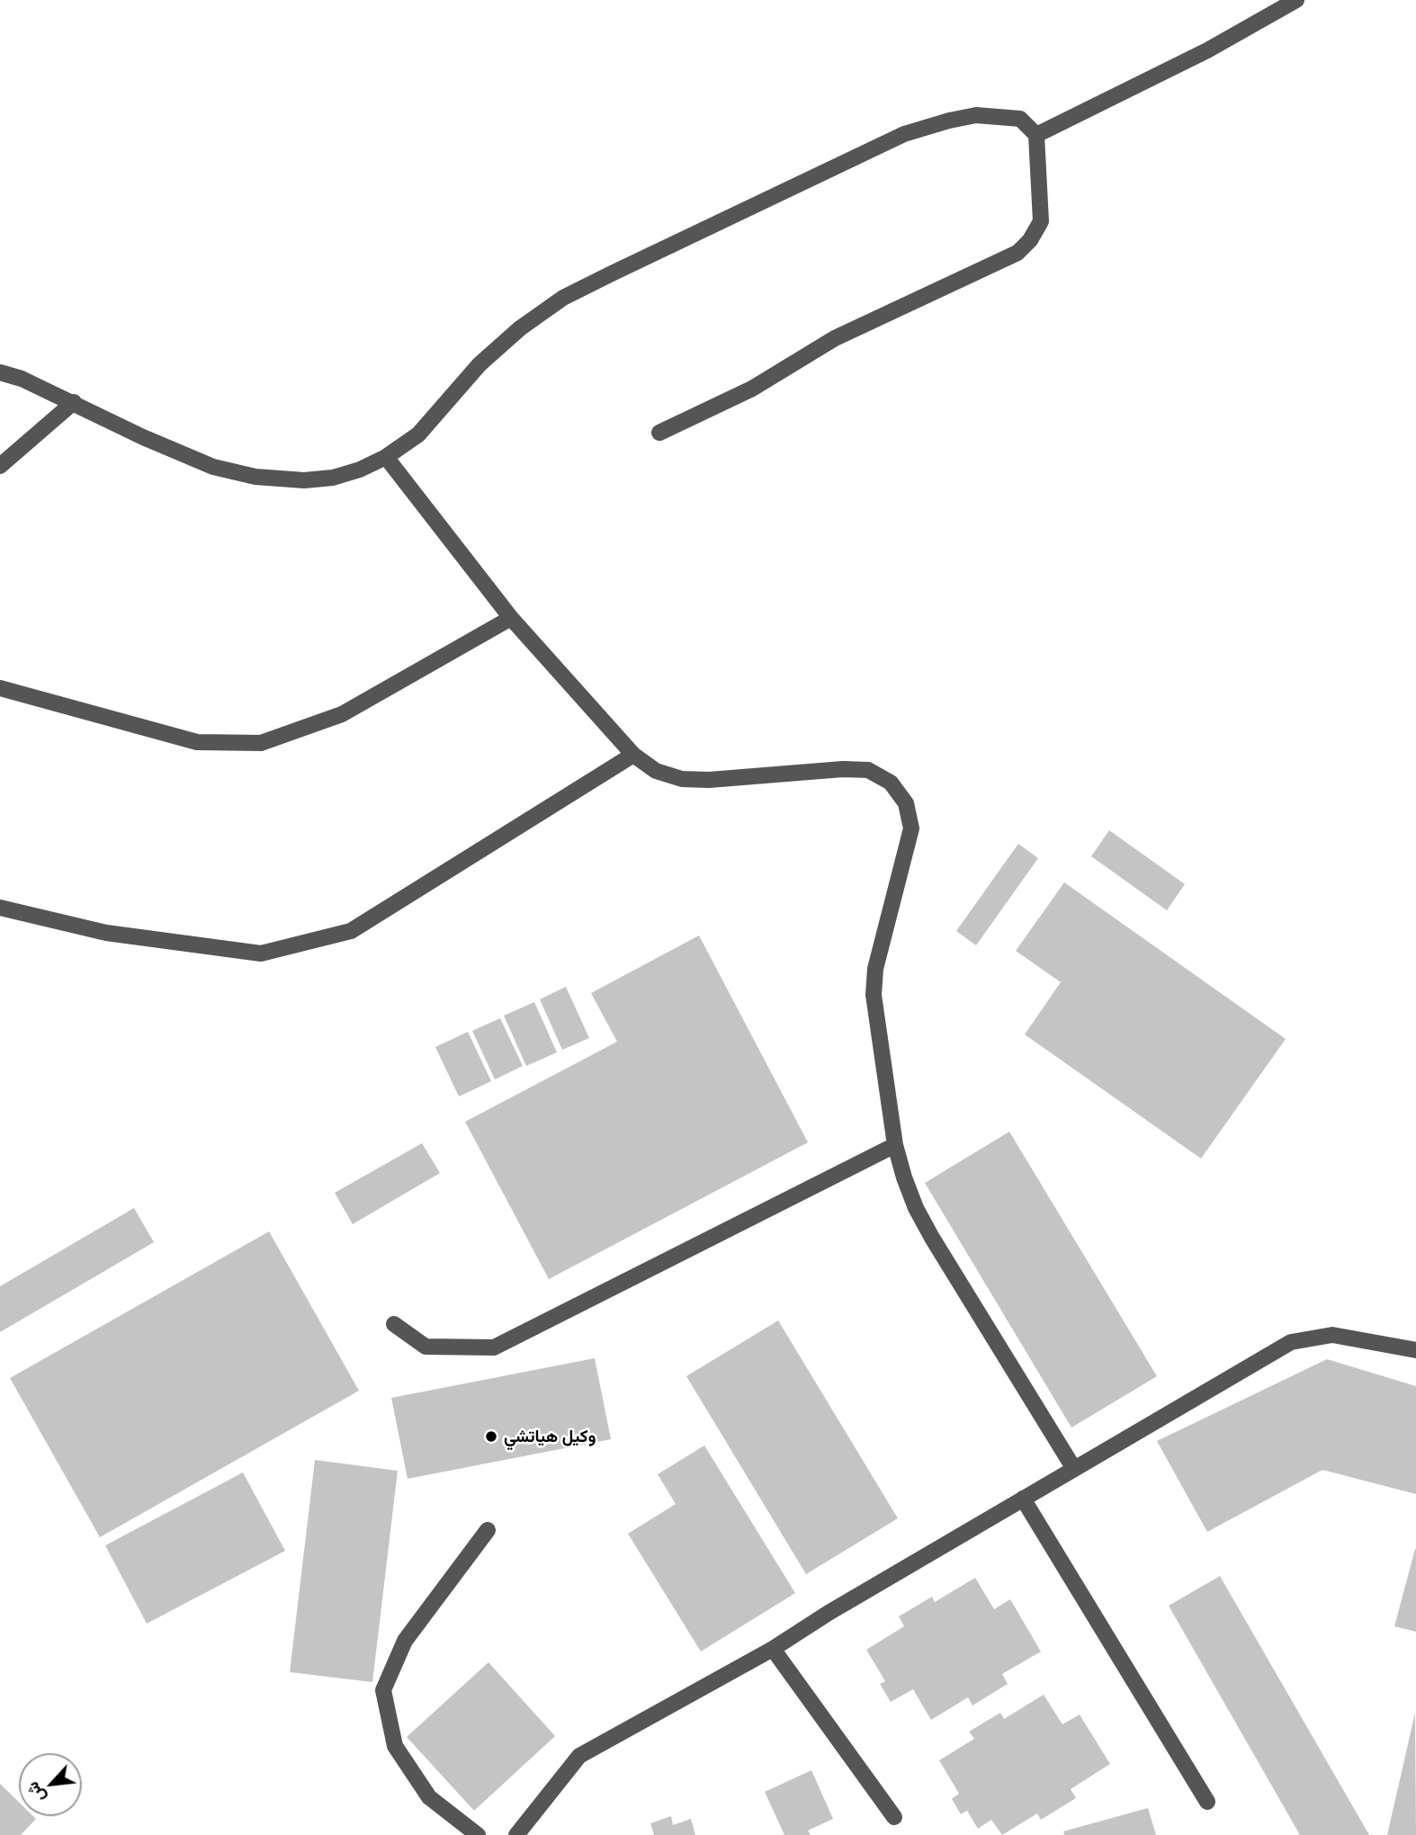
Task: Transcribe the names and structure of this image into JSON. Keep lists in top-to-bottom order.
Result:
{
  "places": ["وكيل هياتشي"],
  "north": "bottom left"
}
